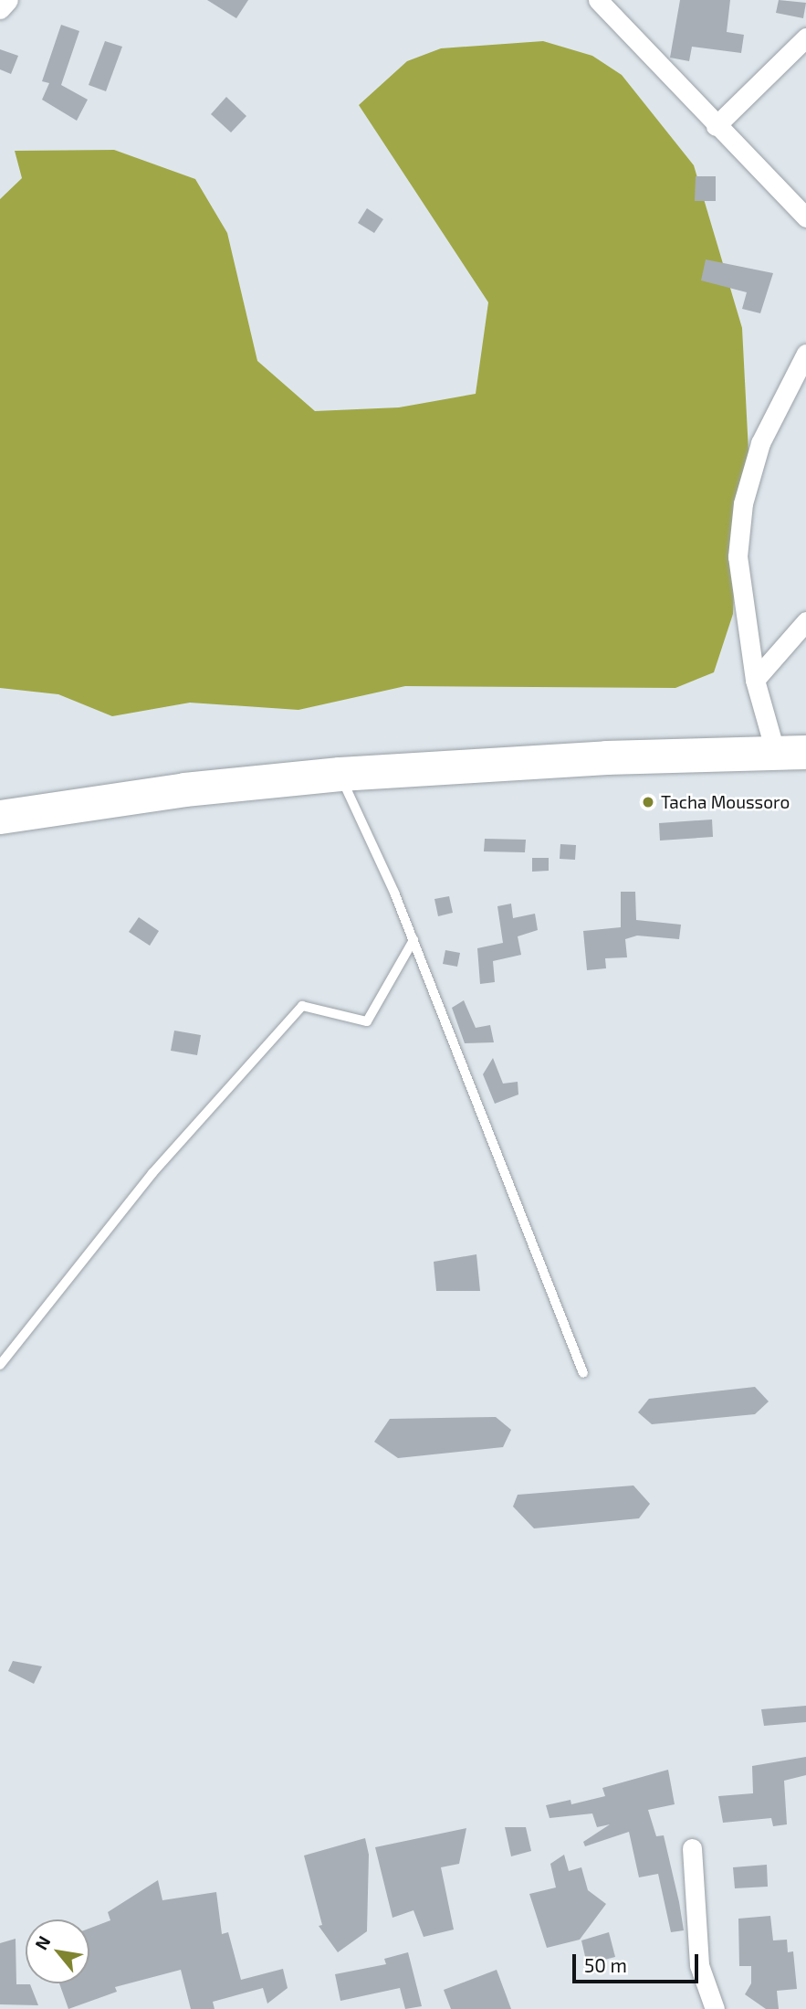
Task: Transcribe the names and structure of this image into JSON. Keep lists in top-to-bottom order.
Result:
{
  "places": ["Tacha Moussoro"],
  "scale_bar": "50 m",
  "north": "top left"
}
